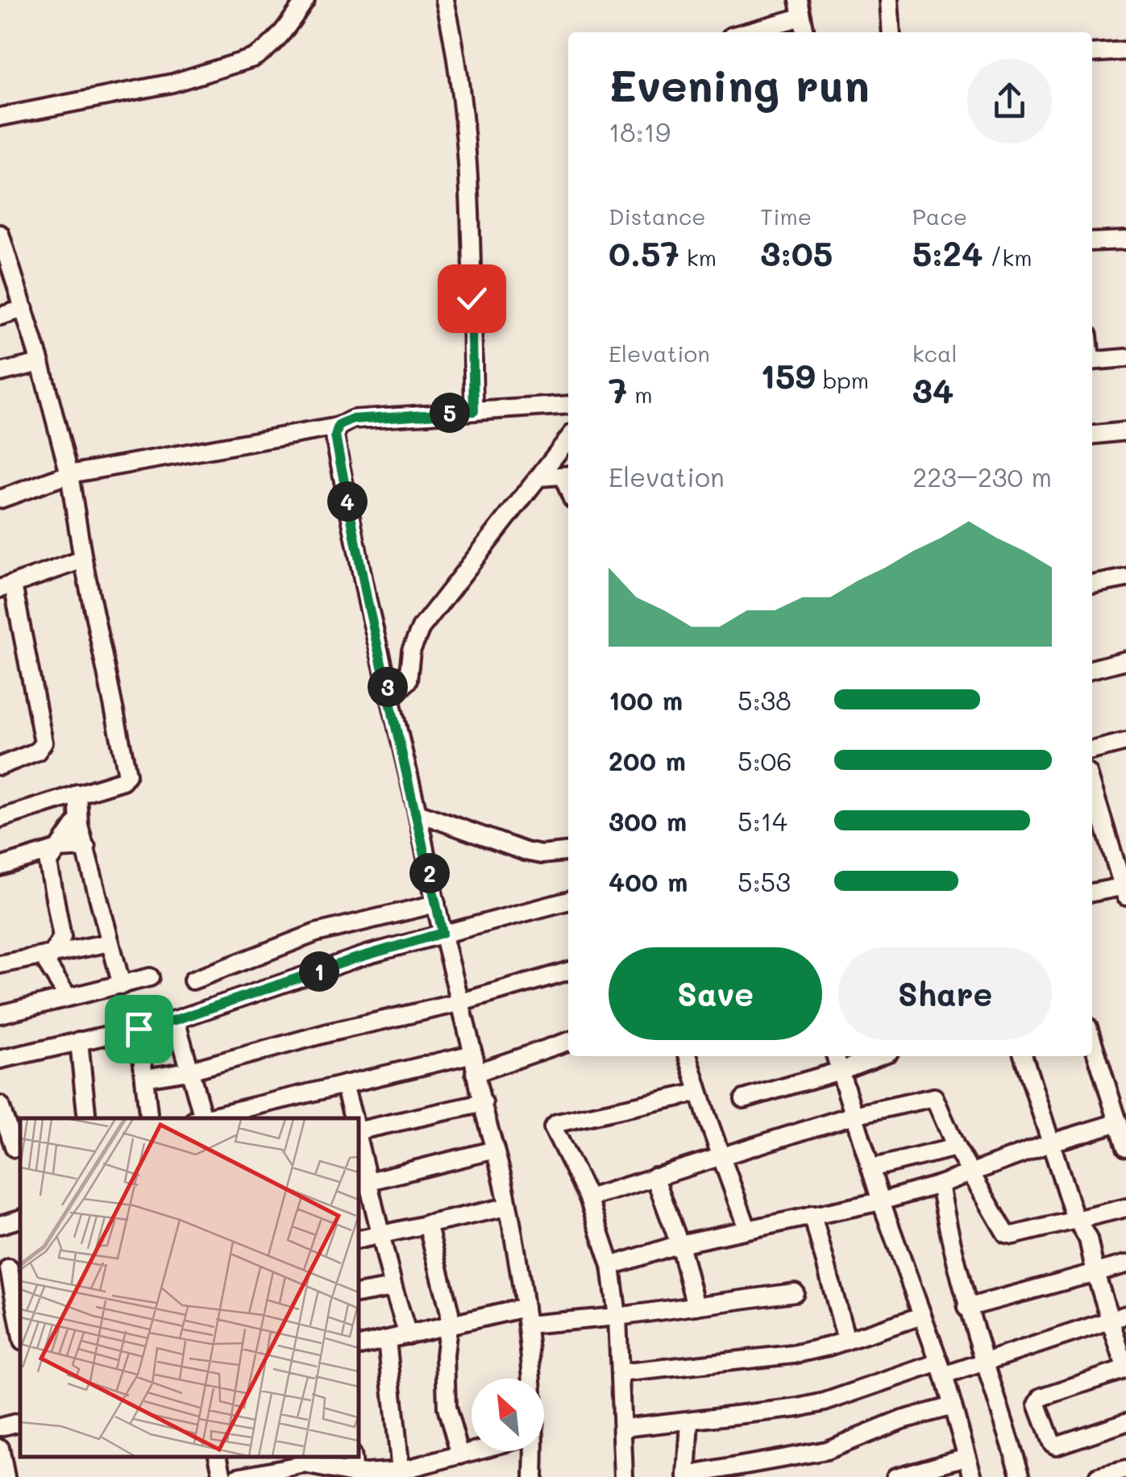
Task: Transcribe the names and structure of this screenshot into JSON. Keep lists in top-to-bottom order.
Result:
{
  "north": "top left",
  "page": {
    "heading": ["Evening run", "18:19"],
    "stats": [
      ["Distance", "0.57 km"],
      ["Time", "3:05"],
      ["Pace", "5:24 /km"],
      ["Elevation", "7 m"],
      ["159 bpm"],
      ["kcal", "34"]
    ],
    "pins": [
      "5",
      "4",
      "3",
      "2",
      "1"
    ],
    "chart": ["Elevation", "223–230 m"],
    "list": [
      {
        "name": "100 m",
        "note": "5:38"
      },
      {
        "name": "200 m",
        "note": "5:06"
      },
      {
        "name": "300 m",
        "note": "5:14"
      },
      {
        "name": "400 m",
        "note": "5:53"
      }
    ],
    "buttons": ["Save", "Share"]
  }
}
